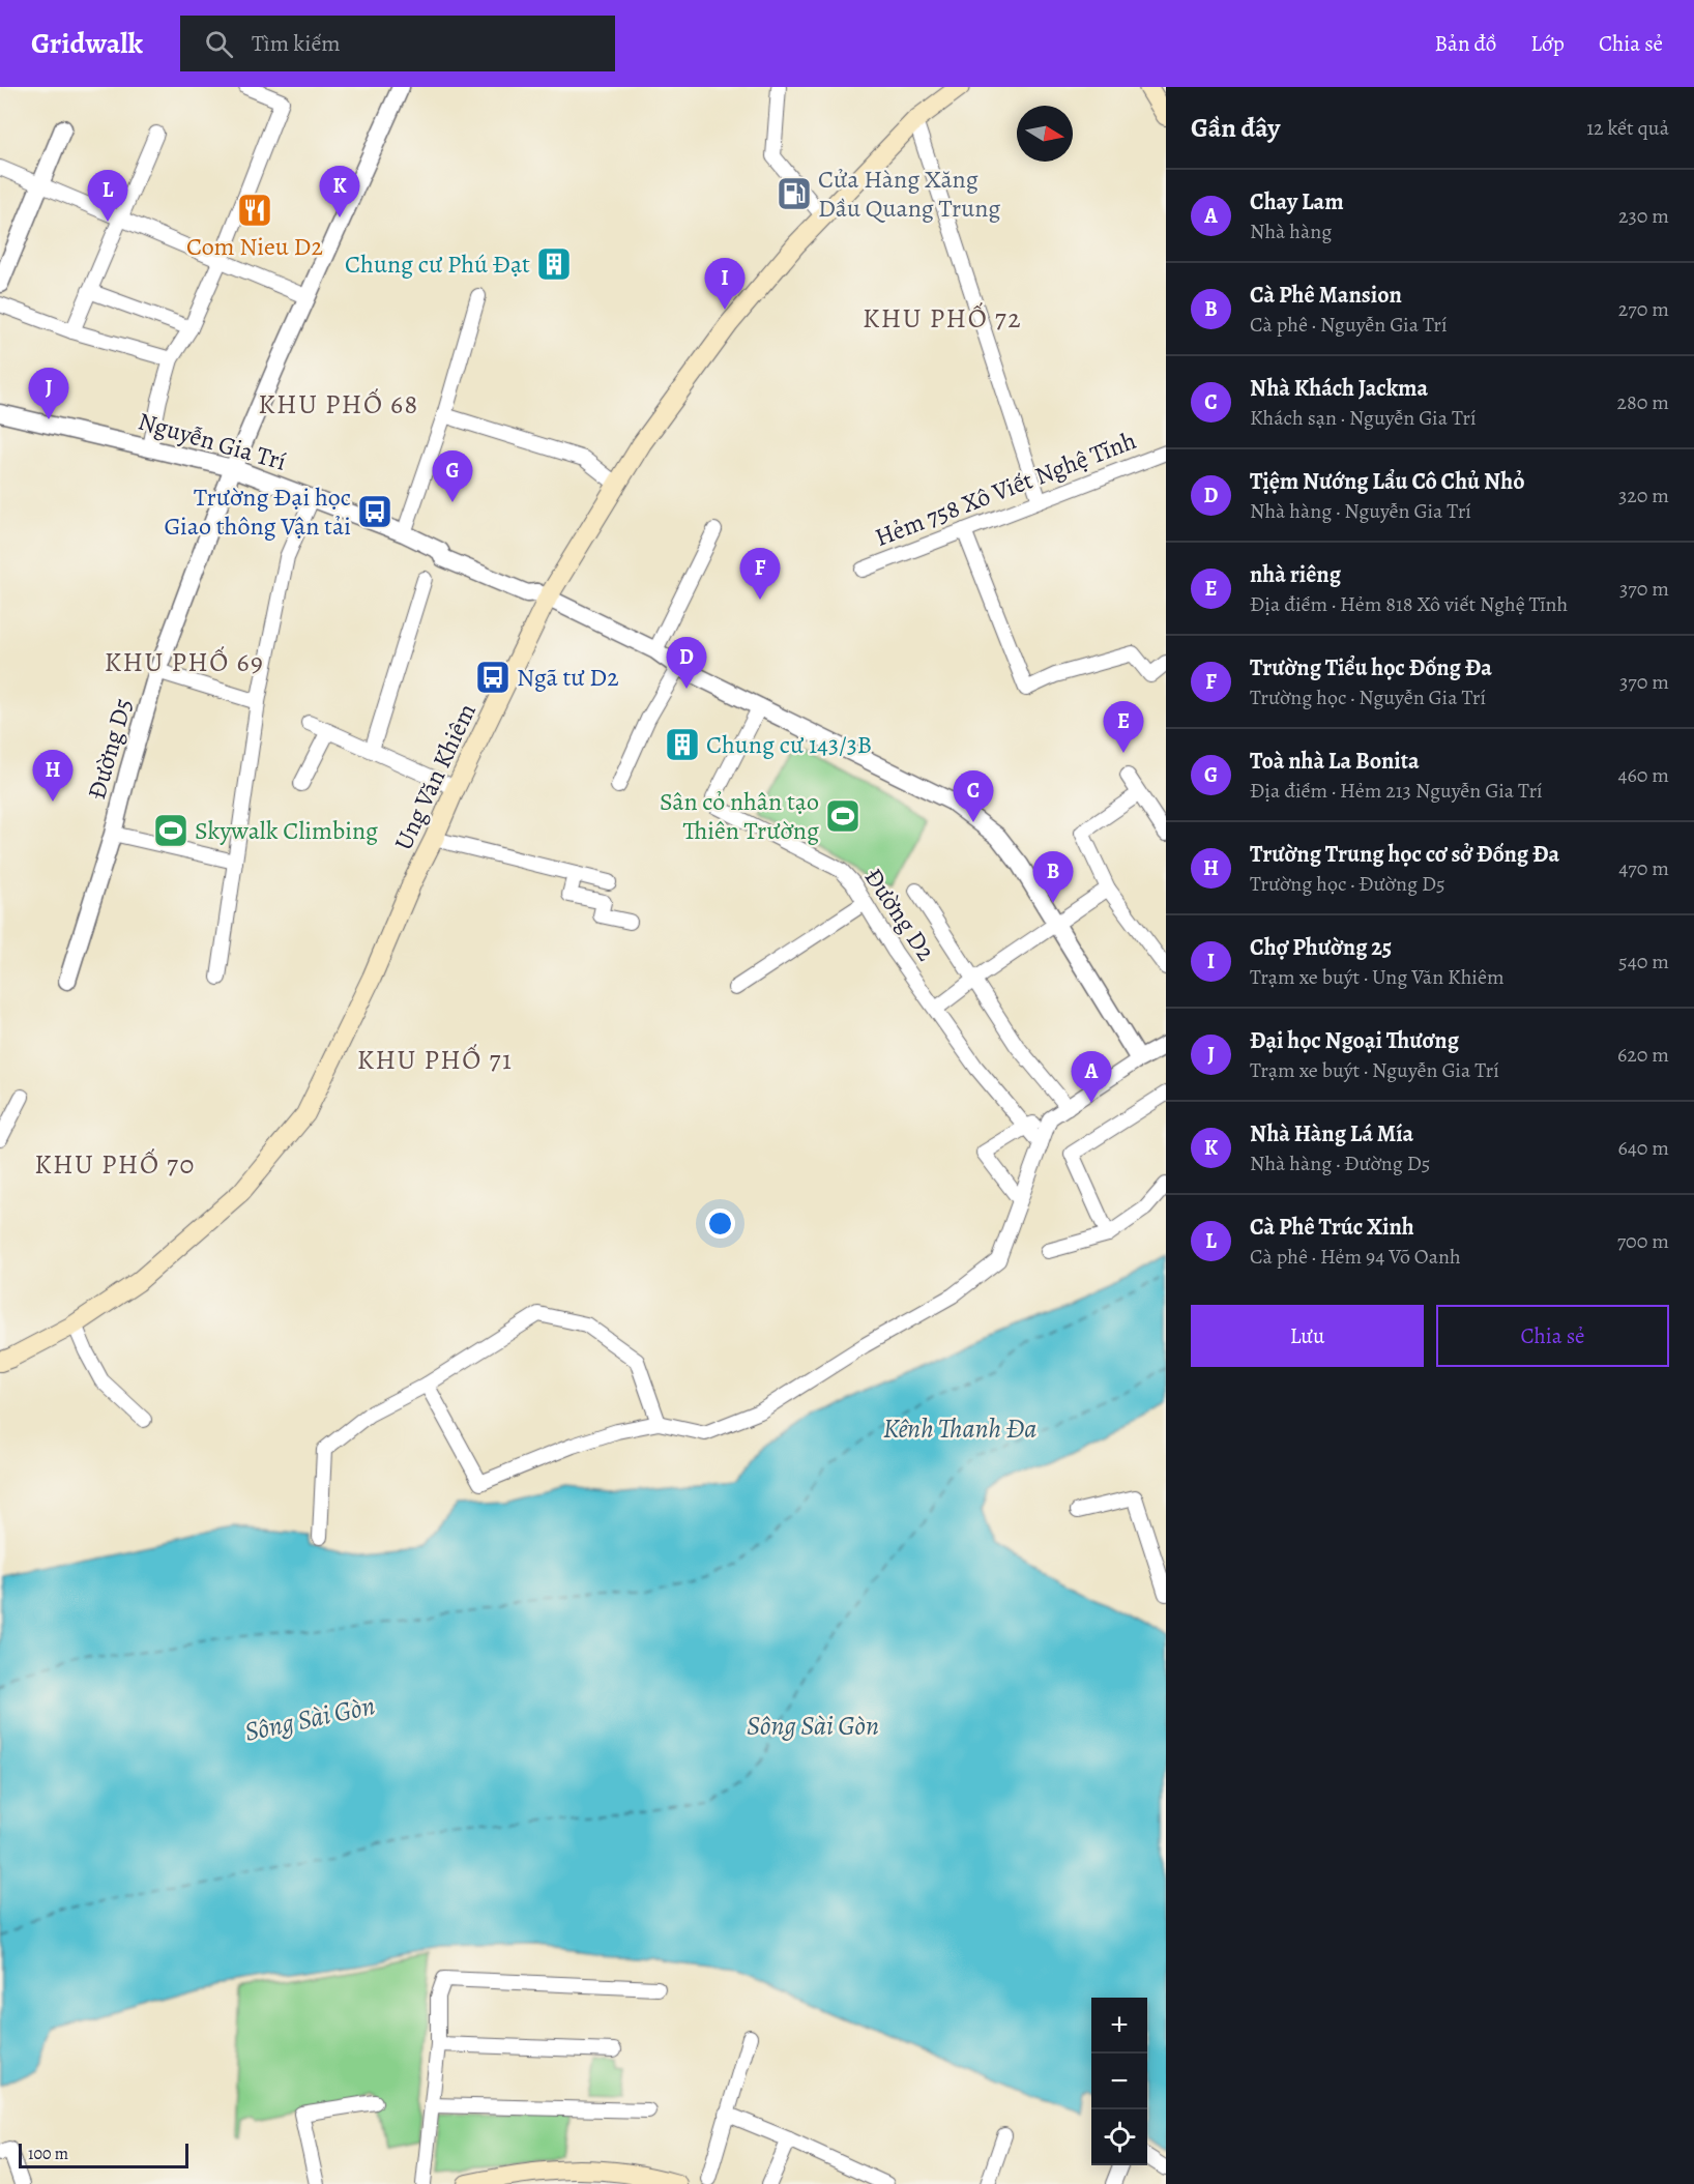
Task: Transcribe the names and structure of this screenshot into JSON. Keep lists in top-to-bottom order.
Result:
{
  "streets": {
    "main road": ["Ung Văn Khiêm"],
    "street": [
      "Nguyễn Gia Trí",
      "Hẻm 758 Xô Viết Nghệ Tĩnh",
      "Đường D5",
      "Đường D2"
    ]
  },
  "crossings": [
    ["Nguyễn Gia Trí", "Đường D5"],
    ["Nguyễn Gia Trí", "Ung Văn Khiêm"],
    ["Nguyễn Gia Trí", "Đường D2"]
  ],
  "districts": [
    "KHU PHỐ 72",
    "KHU PHỐ 68",
    "KHU PHỐ 69",
    "KHU PHỐ 71",
    "KHU PHỐ 70"
  ],
  "water": ["Kênh Thanh Đa", "Sông Sài Gòn"],
  "places": {
    "fuel station": ["Cửa Hàng Xăng Dầu Quang Trung"],
    "restaurant": ["Com Nieu D2"],
    "building": ["Chung cư Phú Đạt", "Chung cư 143/3B"],
    "bus stop": ["Trường Đại học Giao thông Vận tải", "Ngã tư D2"],
    "sports": ["Sân cỏ nhân tạo Thiên Trường", "Skywalk Climbing"]
  },
  "scale_bar": "100 m",
  "north": "right",
  "page": {
    "header": "Gridwalk",
    "search": "Tìm kiếm",
    "nav": ["Bản đồ", "Lớp", "Chia sẻ"],
    "heading": ["Gần đây", "12 kết quả"],
    "pins": [
      "K",
      "L",
      "I",
      "J",
      "G",
      "F",
      "D",
      "E",
      "H",
      "C",
      "B",
      "A"
    ],
    "list": [
      {
        "mark": "A",
        "name": "Chay Lam",
        "note": "Nhà hàng",
        "value": "230 m"
      },
      {
        "mark": "B",
        "name": "Cà Phê Mansion",
        "note": "Cà phê · Nguyễn Gia Trí",
        "value": "270 m"
      },
      {
        "mark": "C",
        "name": "Nhà Khách Jackma",
        "note": "Khách sạn · Nguyễn Gia Trí",
        "value": "280 m"
      },
      {
        "mark": "D",
        "name": "Tịệm Nướng Lẩu Cô Chủ Nhỏ",
        "note": "Nhà hàng · Nguyễn Gia Trí",
        "value": "320 m"
      },
      {
        "mark": "E",
        "name": "nhà riêng",
        "note": "Địa điểm · Hẻm 818 Xô viết Nghệ Tĩnh",
        "value": "370 m"
      },
      {
        "mark": "F",
        "name": "Trường Tiểu học Đống Đa",
        "note": "Trường học · Nguyễn Gia Trí",
        "value": "370 m"
      },
      {
        "mark": "G",
        "name": "Toà nhà La Bonita",
        "note": "Địa điểm · Hẻm 213 Nguyễn Gia Trí",
        "value": "460 m"
      },
      {
        "mark": "H",
        "name": "Trường Trung học cơ sở Đống Đa",
        "note": "Trường học · Đường D5",
        "value": "470 m"
      },
      {
        "mark": "I",
        "name": "Chợ Phường 25",
        "note": "Trạm xe buýt · Ung Văn Khiêm",
        "value": "540 m"
      },
      {
        "mark": "J",
        "name": "Đại học Ngoại Thương",
        "note": "Trạm xe buýt · Nguyễn Gia Trí",
        "value": "620 m"
      },
      {
        "mark": "K",
        "name": "Nhà Hàng Lá Mía",
        "note": "Nhà hàng · Đường D5",
        "value": "640 m"
      },
      {
        "mark": "L",
        "name": "Cà Phê Trúc Xinh",
        "note": "Cà phê · Hẻm 94 Võ Oanh",
        "value": "700 m"
      }
    ],
    "buttons": ["Lưu", "Chia sẻ"],
    "map_buttons": ["+", "−"],
    "scale": "100 m"
  }
}
